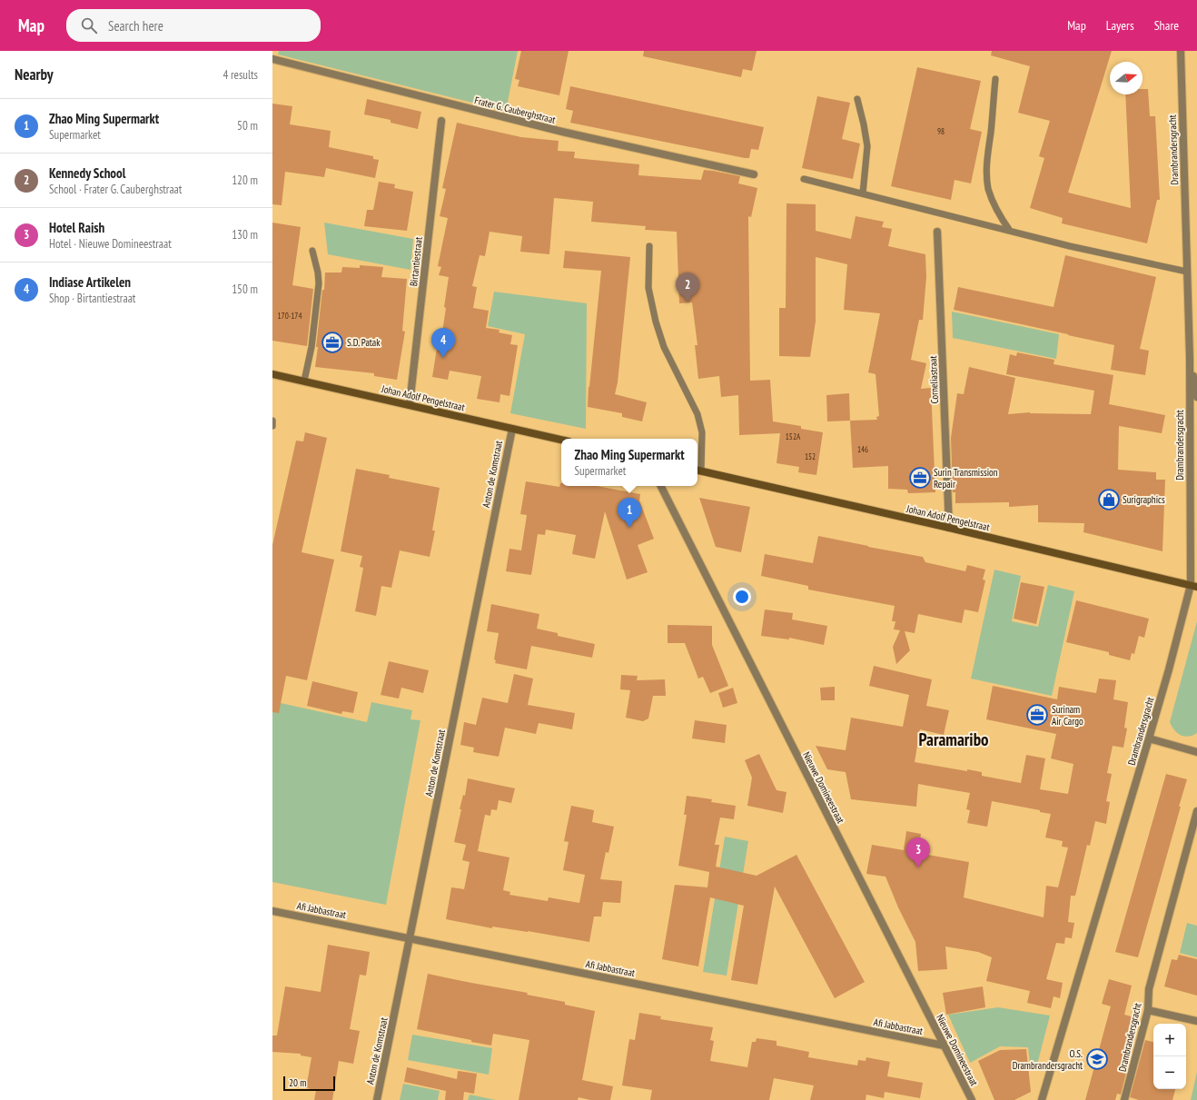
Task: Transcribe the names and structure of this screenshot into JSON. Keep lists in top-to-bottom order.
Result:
{
  "streets": {
    "main road": ["Johan Adolf Pengelstraat"],
    "street": [
      "Frater G. Cauberghstraat",
      "Drambrandersgracht",
      "Birtantiestraat",
      "Corneliastraat",
      "Anton de Komstraat",
      "Nieuwe Domineestraat",
      "Afi Jabbastraat"
    ]
  },
  "crossings": [
    ["Drambrandersgracht", "Johan Adolf Pengelstraat"],
    ["Birtantiestraat", "Johan Adolf Pengelstraat"],
    ["Corneliastraat", "Johan Adolf Pengelstraat"],
    ["Johan Adolf Pengelstraat", "Anton de Komstraat"],
    ["Anton de Komstraat", "Afi Jabbastraat"],
    ["Nieuwe Domineestraat", "Afi Jabbastraat"]
  ],
  "districts": ["Paramaribo"],
  "places": {
    "office": ["S.D. Patak", "Surin Transmission Repair", "Surinam Air Cargo"],
    "shop": ["Surigraphics"],
    "school or university": ["O.S. Drambrandersgracht"]
  },
  "house_numbers": [
    "98",
    "170-174",
    "152A",
    "146",
    "152"
  ],
  "scale_bar": "20 m",
  "north": "right",
  "page": {
    "header": "Map",
    "search": "Search here",
    "nav": ["Map", "Layers", "Share"],
    "heading": ["Nearby", "4 results"],
    "list": [
      {
        "mark": "1",
        "name": "Zhao Ming Supermarkt",
        "note": "Supermarket",
        "value": "50 m"
      },
      {
        "mark": "2",
        "name": "Kennedy School",
        "note": "School · Frater G. Cauberghstraat",
        "value": "120 m"
      },
      {
        "mark": "3",
        "name": "Hotel Raish",
        "note": "Hotel · Nieuwe Domineestraat",
        "value": "130 m"
      },
      {
        "mark": "4",
        "name": "Indiase Artikelen",
        "note": "Shop · Birtantiestraat",
        "value": "150 m"
      }
    ],
    "pins": [
      "2",
      "4",
      "1",
      "3"
    ],
    "popup": ["Zhao Ming Supermarkt", "Supermarket"],
    "map_buttons": ["+", "−"],
    "scale": "20 m"
  }
}
